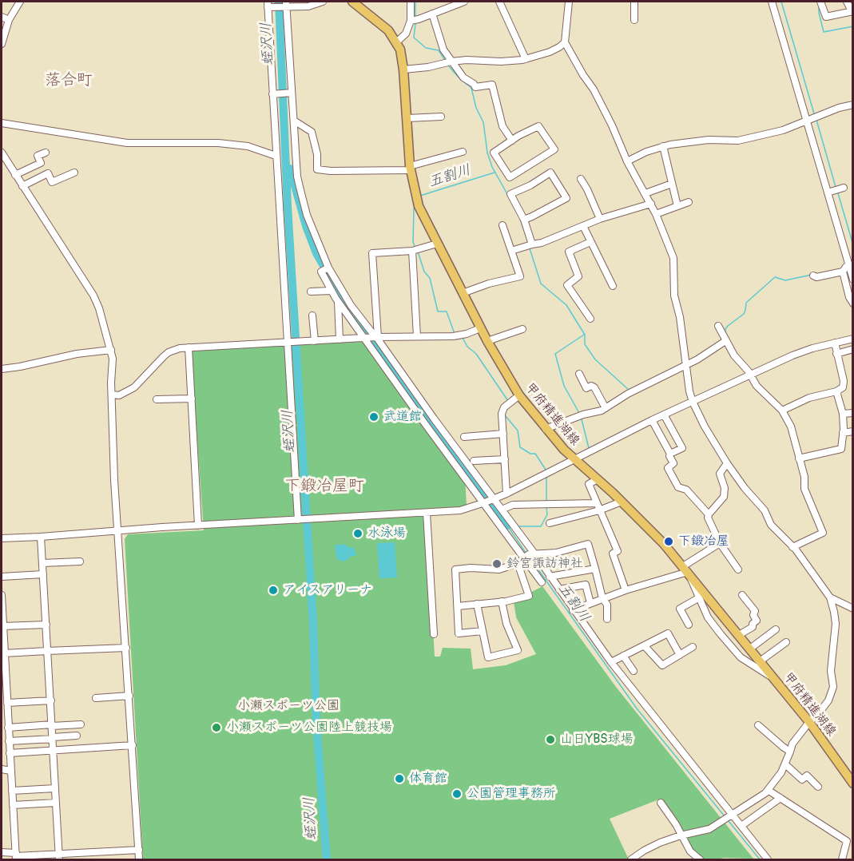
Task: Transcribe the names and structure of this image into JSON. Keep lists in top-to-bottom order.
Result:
{
  "streets": {
    "main road": ["甲府精進湖線"]
  },
  "districts": ["落合町", "下鍛冶屋町"],
  "water": ["蛭沢川", "五割川"],
  "parks": ["小瀬スポーツ公園"],
  "places": [
    "武道館",
    "水泳場",
    "下鍛冶屋",
    "鈴宮諏訪神社",
    "アイスアリーナ",
    "小瀬スポーツ公園陸上競技場",
    "山日YBS球場",
    "体育館",
    "公園管理事務所"
  ]
}
